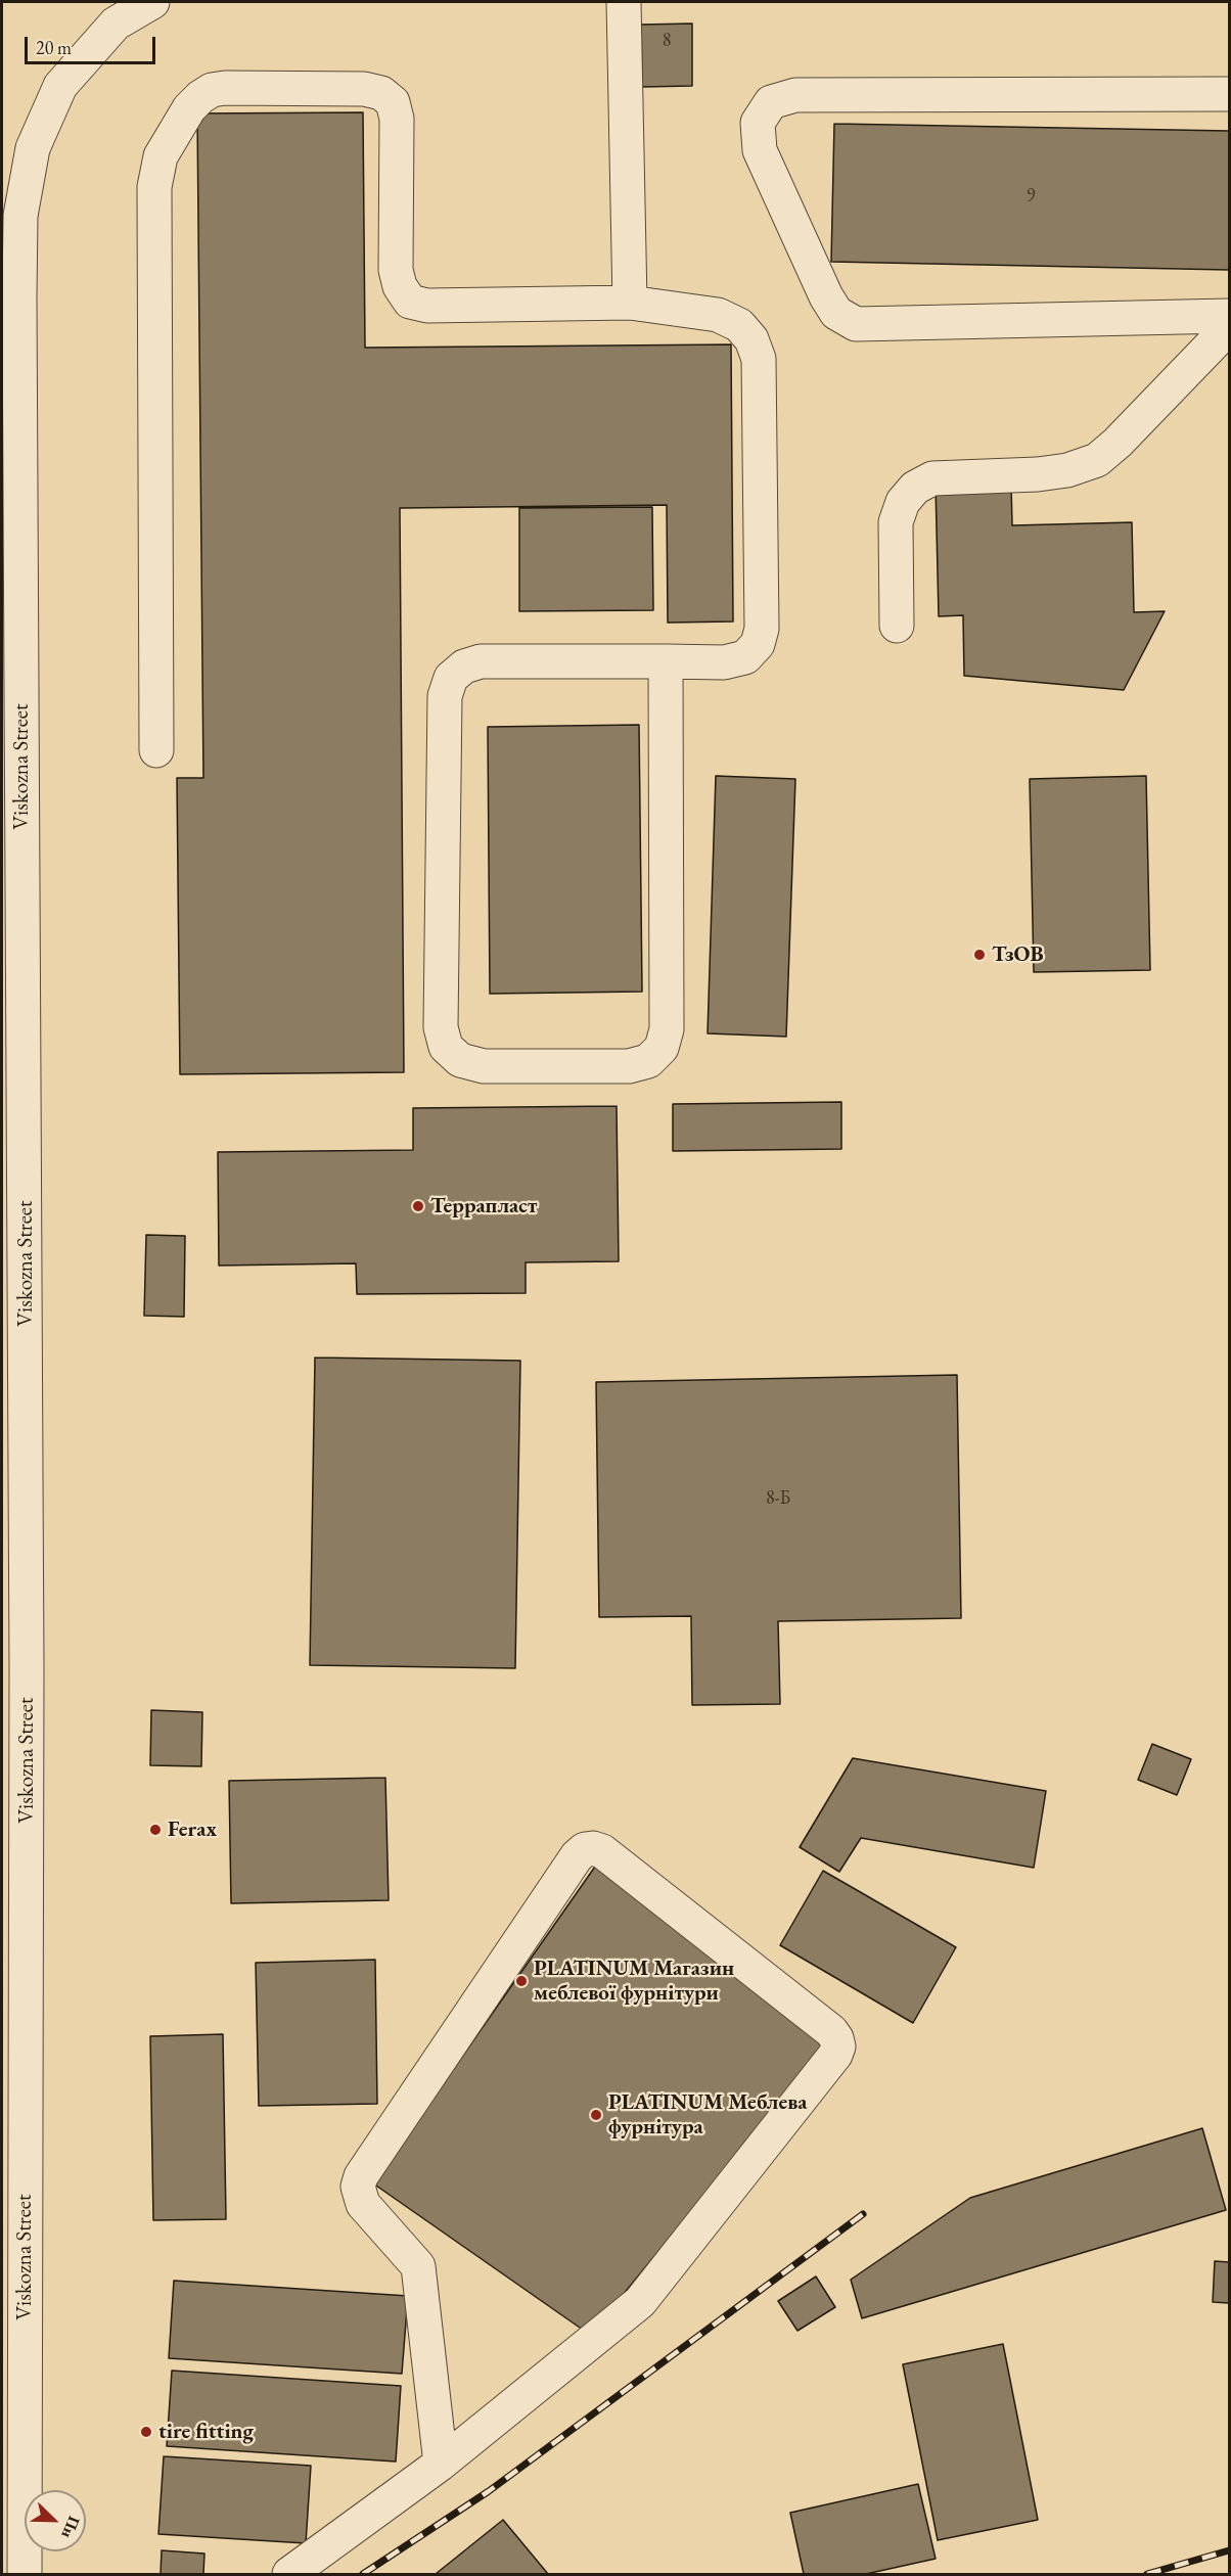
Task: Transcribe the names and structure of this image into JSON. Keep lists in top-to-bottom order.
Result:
{
  "streets": {
    "street": ["Viskozna Street"]
  },
  "places": [
    "ТзОВ",
    "Террапласт",
    "Ferax",
    "PLATINUM Магазин меблевої фурнітури",
    "PLATINUM Меблева фурнітура",
    "tire fitting"
  ],
  "house_numbers": ["8", "9", "8-Б"],
  "scale_bar": "20 m",
  "north": "bottom right"
}
